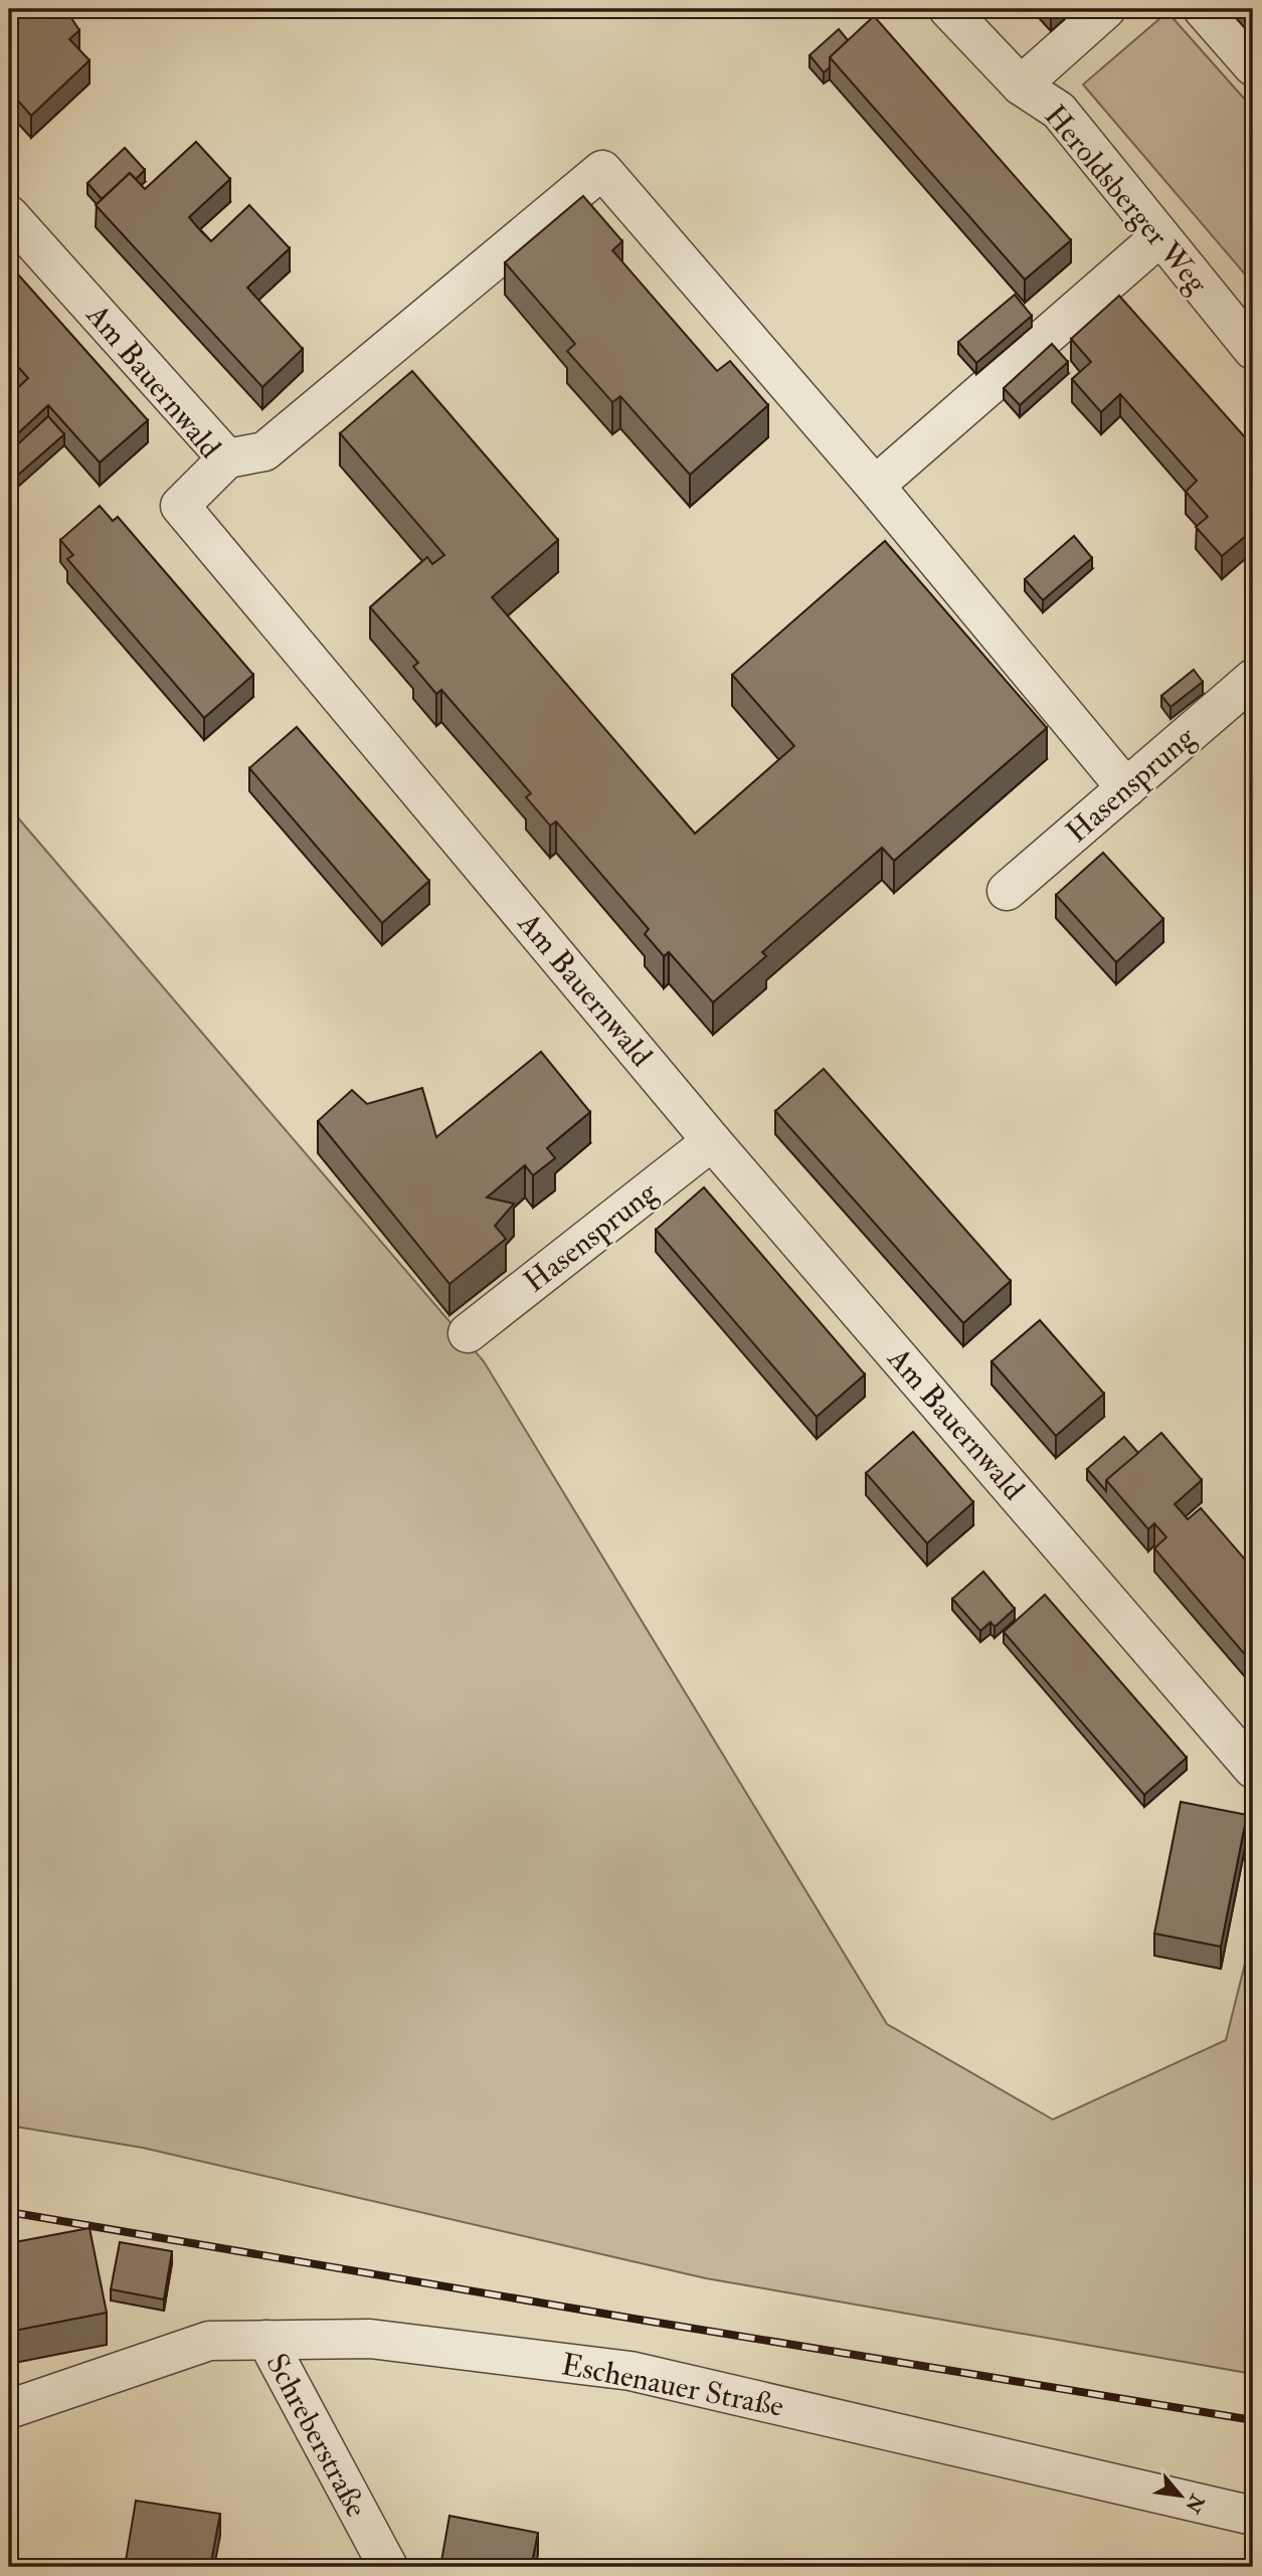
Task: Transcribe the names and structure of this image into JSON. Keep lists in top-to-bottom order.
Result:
{
  "streets": {
    "street": [
      "Heroldsberger Weg",
      "Am Bauernwald",
      "Hasensprung",
      "Eschenauer Straße",
      "Schreberstraße"
    ]
  },
  "crossings": [
    ["Am Bauernwald", "Hasensprung"],
    ["Eschenauer Straße", "Schreberstraße"]
  ],
  "north": "bottom right"
}
